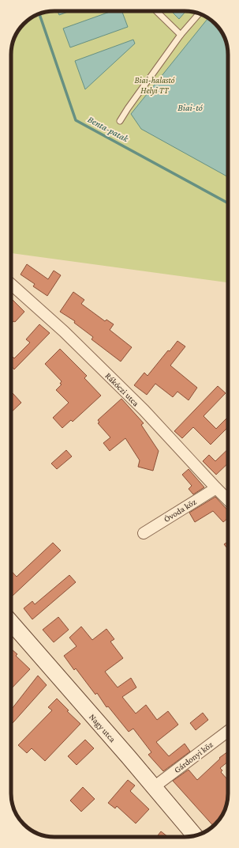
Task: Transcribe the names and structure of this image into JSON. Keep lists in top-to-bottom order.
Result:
{
  "streets": {
    "main road": ["Nagy utca"],
    "street": ["Rákóczi utca", "Óvoda köz", "Gárdonyi köz"]
  },
  "crossings": [
    ["Rákóczi utca", "Óvoda köz"],
    ["Nagy utca", "Gárdonyi köz"]
  ],
  "water": ["Biai-tó", "Benta-patak"],
  "parks": ["Biai-halastó Helyi TT"]
}
